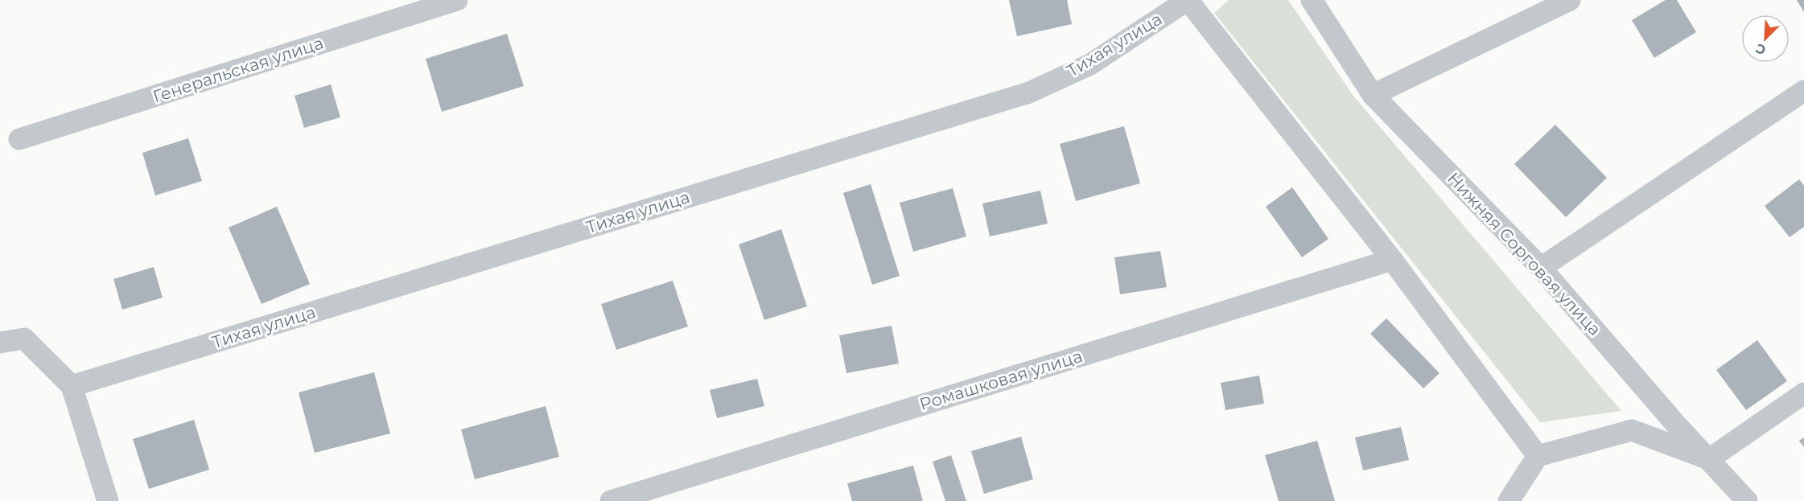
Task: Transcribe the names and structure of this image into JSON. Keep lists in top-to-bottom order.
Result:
{
  "streets": {
    "street": [
      "Тихая улица",
      "Генеральская улица",
      "Нижняя Сорговая улица",
      "Ромашковая улица"
    ]
  },
  "north": "bottom left"
}
